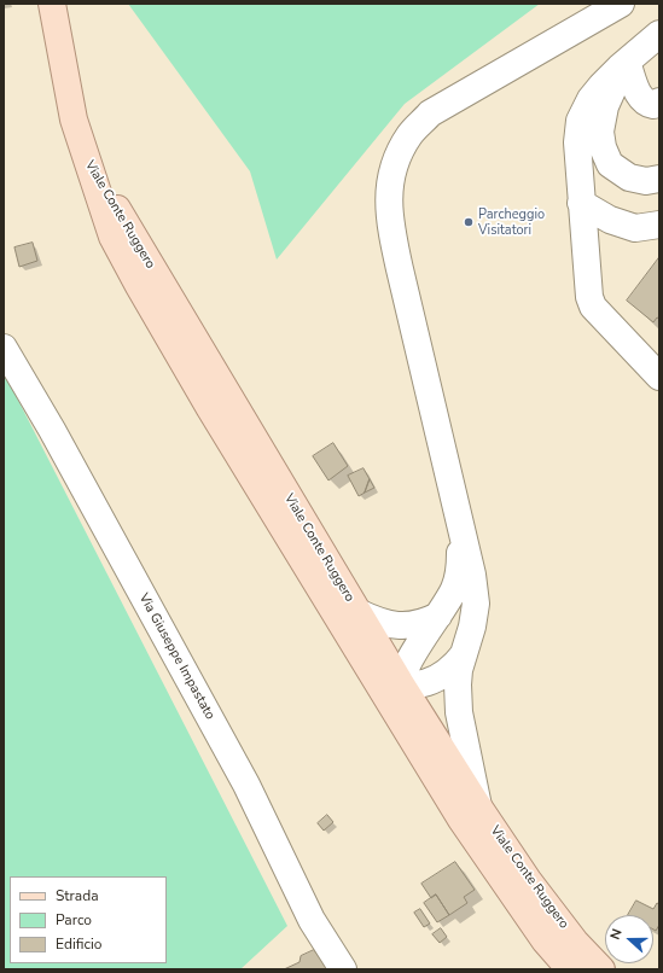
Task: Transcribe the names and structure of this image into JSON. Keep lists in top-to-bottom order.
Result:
{
  "streets": {
    "main road": ["Viale Conte Ruggero"],
    "street": ["Via Giuseppe Impastato"]
  },
  "places": ["Parcheggio Visitatori"],
  "legend": ["Strada", "Parco", "Edificio"],
  "north": "left"
}
